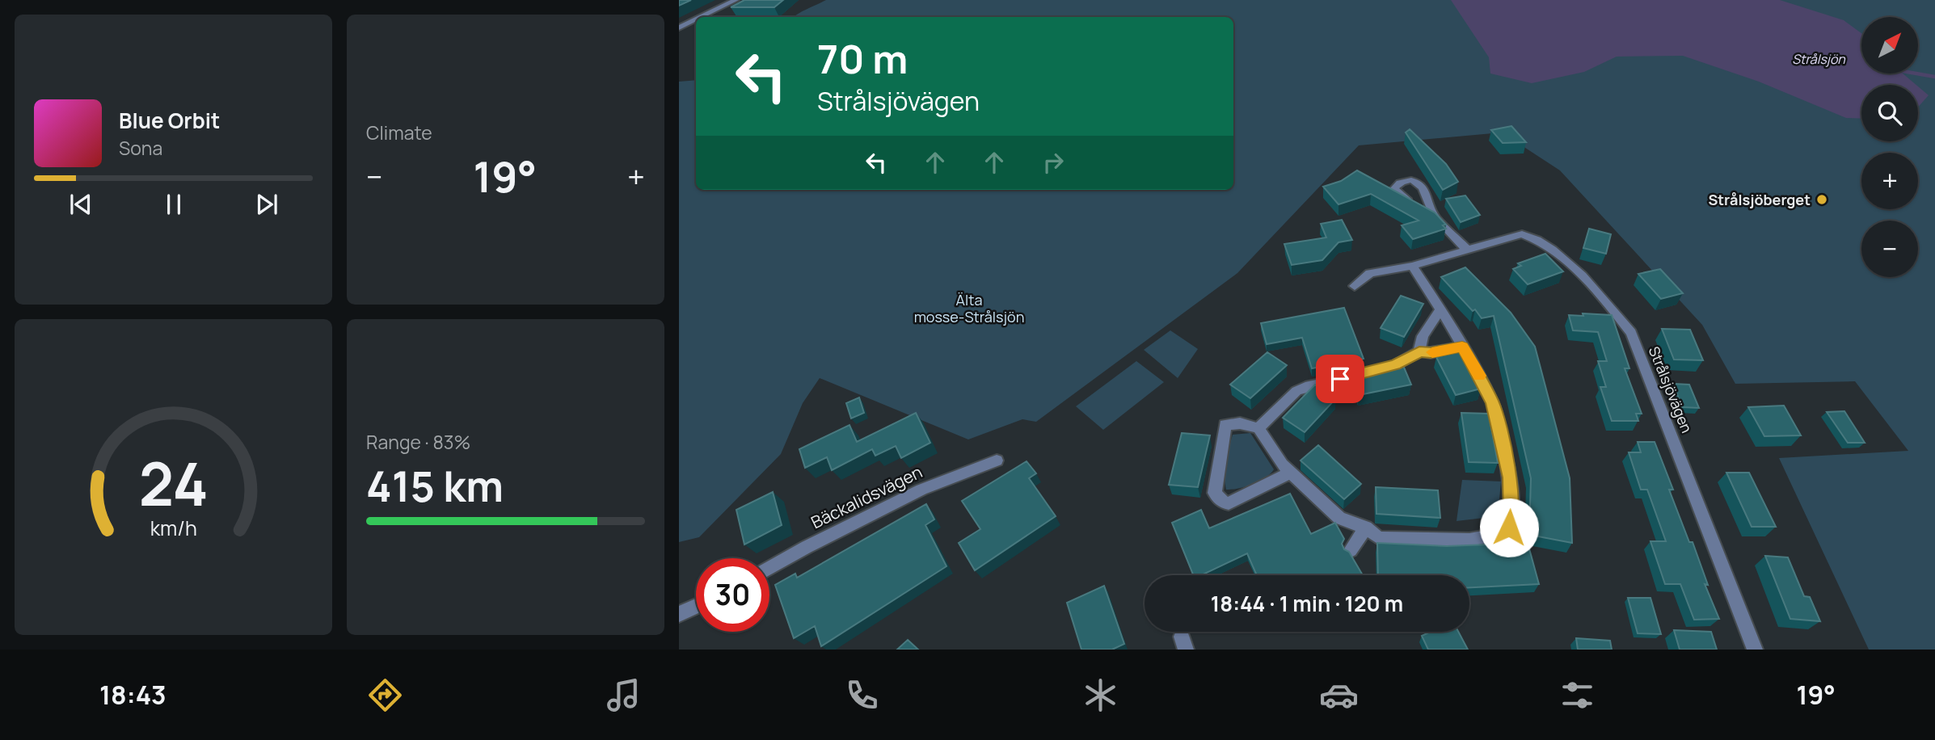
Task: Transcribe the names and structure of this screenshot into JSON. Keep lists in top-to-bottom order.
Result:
{
  "streets": {
    "street": ["Strålsjövägen", "Bäckalidsvägen"]
  },
  "water": ["Strålsjön"],
  "parks": ["Älta mosse-Strålsjön"],
  "places": ["Strålsjöberget"],
  "north": "top right",
  "page": {
    "tile": [
      "Climate",
      ["Range · 83%", "415 km"]
    ],
    "map_buttons": ["+", "−"],
    "turn": ["70 m", "Strålsjövägen"],
    "song": ["Blue Orbit", "Sona"],
    "heat": ["−", "19°", "+"],
    "limit": "30",
    "trip": "18:44 · 1 min · 120 m",
    "tabs": ["18:43", "19°"],
    "gauge": ["24", "km/h"]
  }
}
